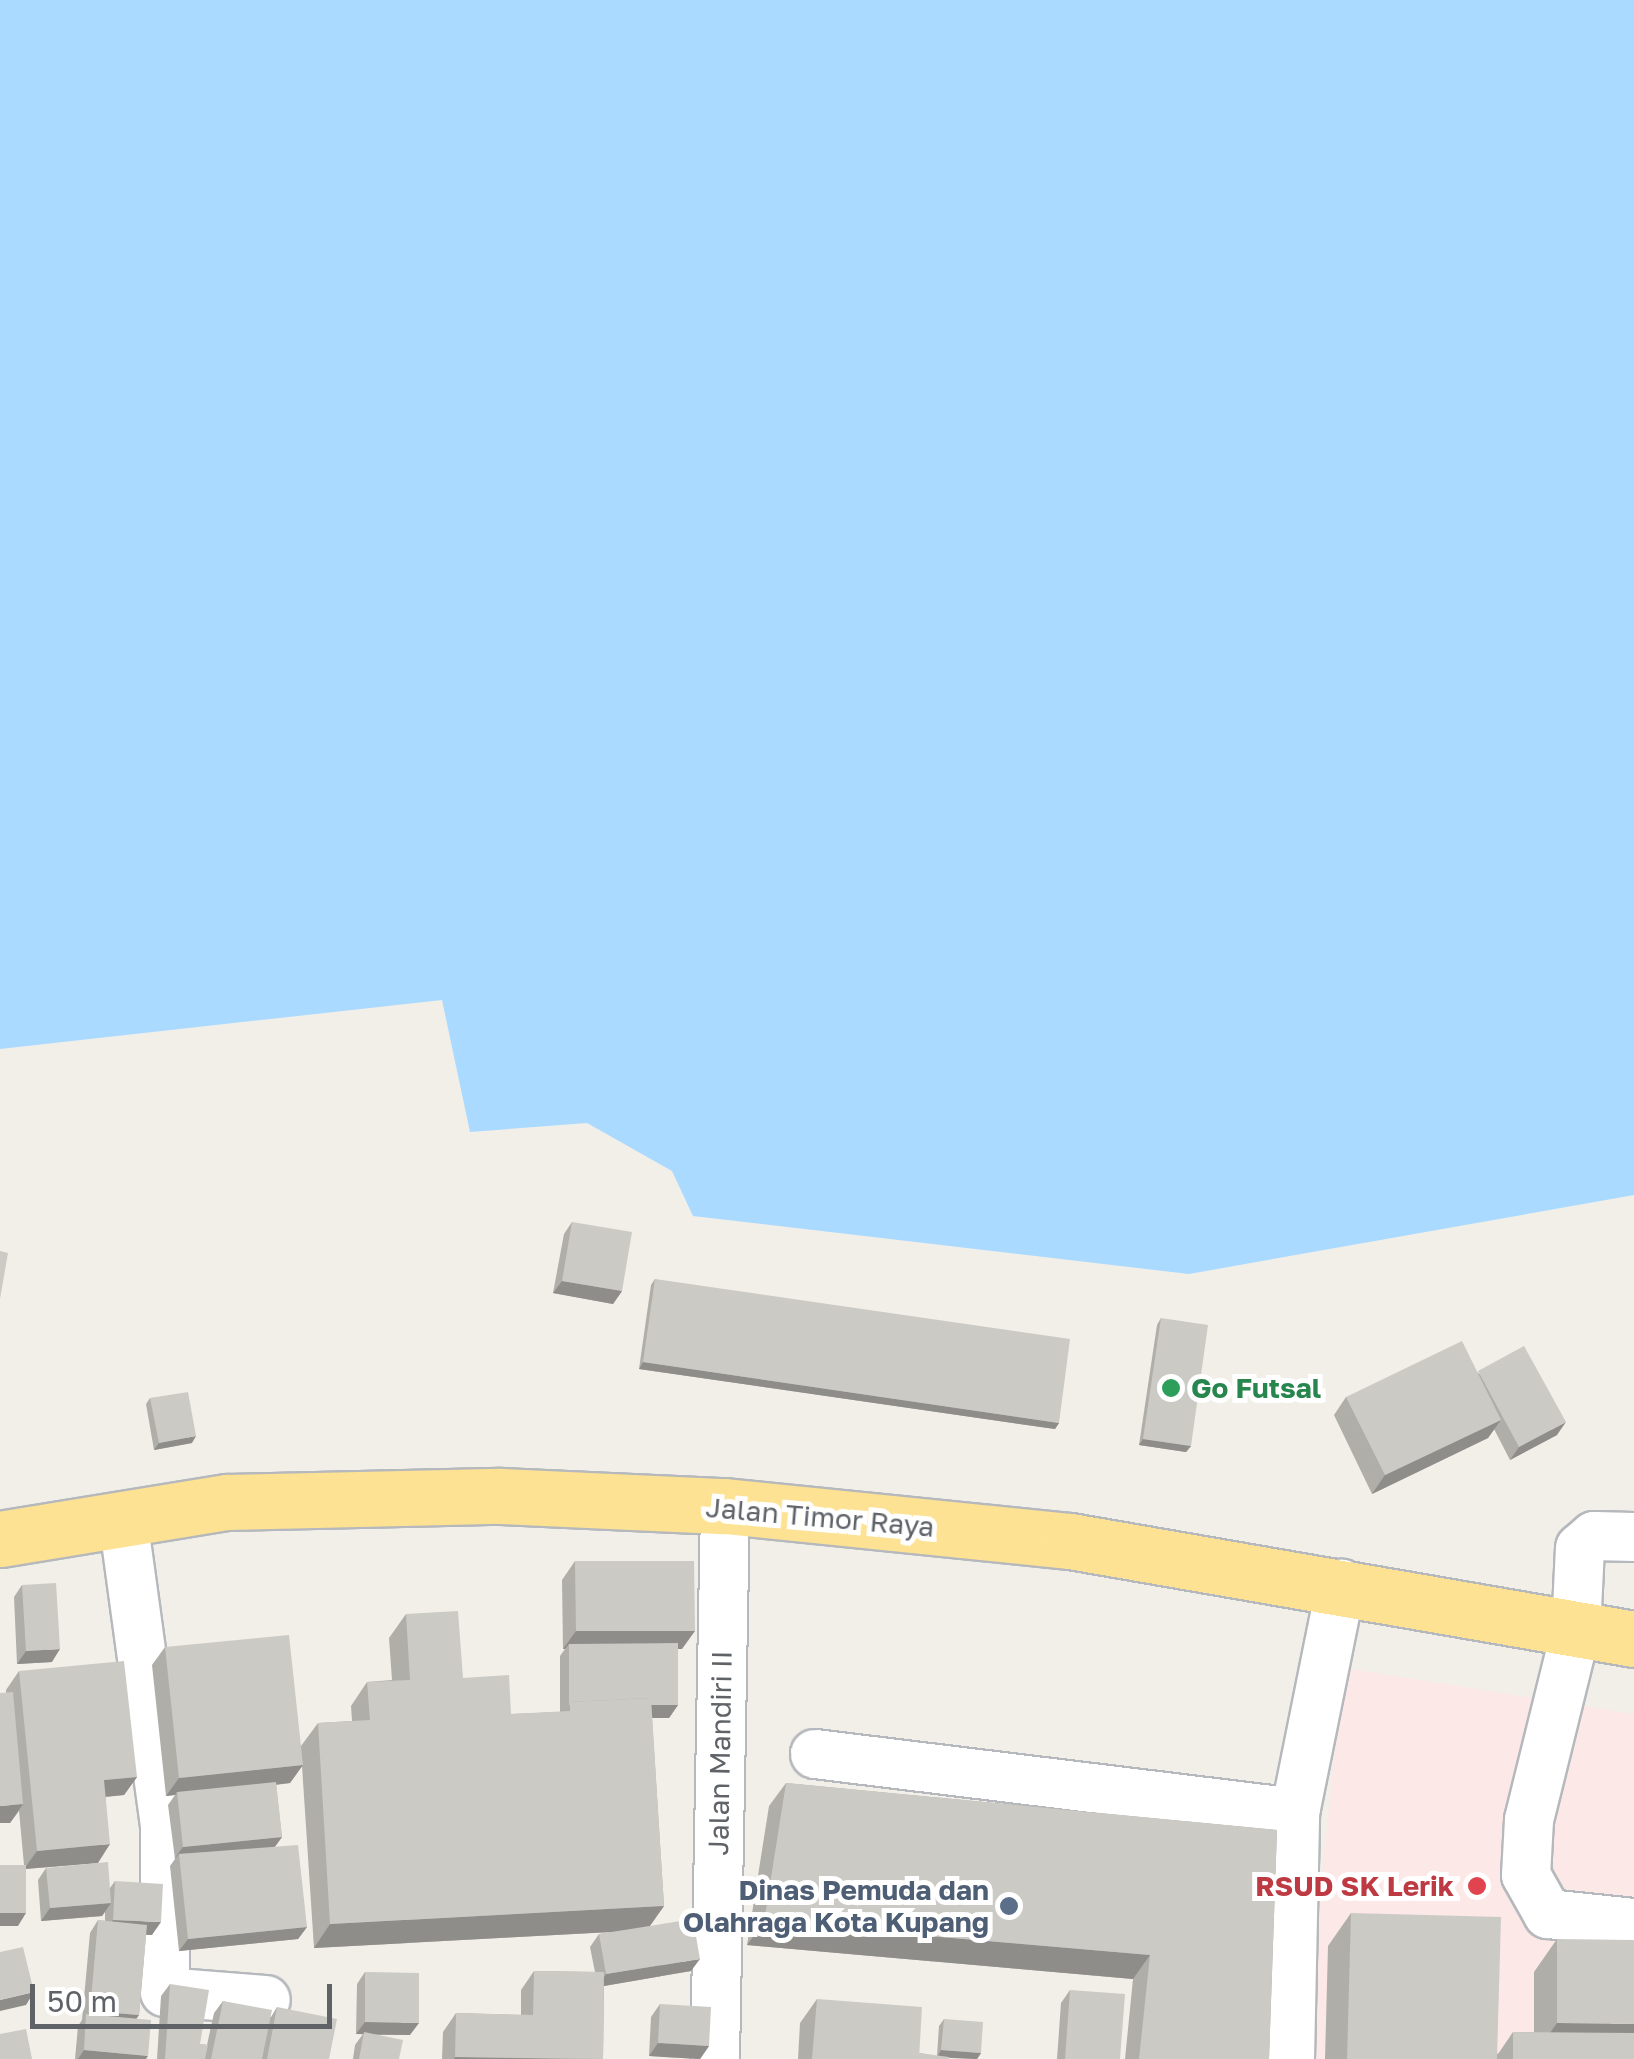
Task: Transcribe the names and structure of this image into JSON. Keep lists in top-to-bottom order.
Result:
{
  "streets": {
    "highway": ["Jalan Timor Raya"],
    "street": ["Jalan Mandiri II"]
  },
  "crossings": [
    ["Jalan Timor Raya", "Jalan Mandiri II"]
  ],
  "places": ["Go Futsal", "RSUD SK Lerik", "Dinas Pemuda dan Olahraga Kota Kupang"],
  "scale_bar": "50 m"
}
